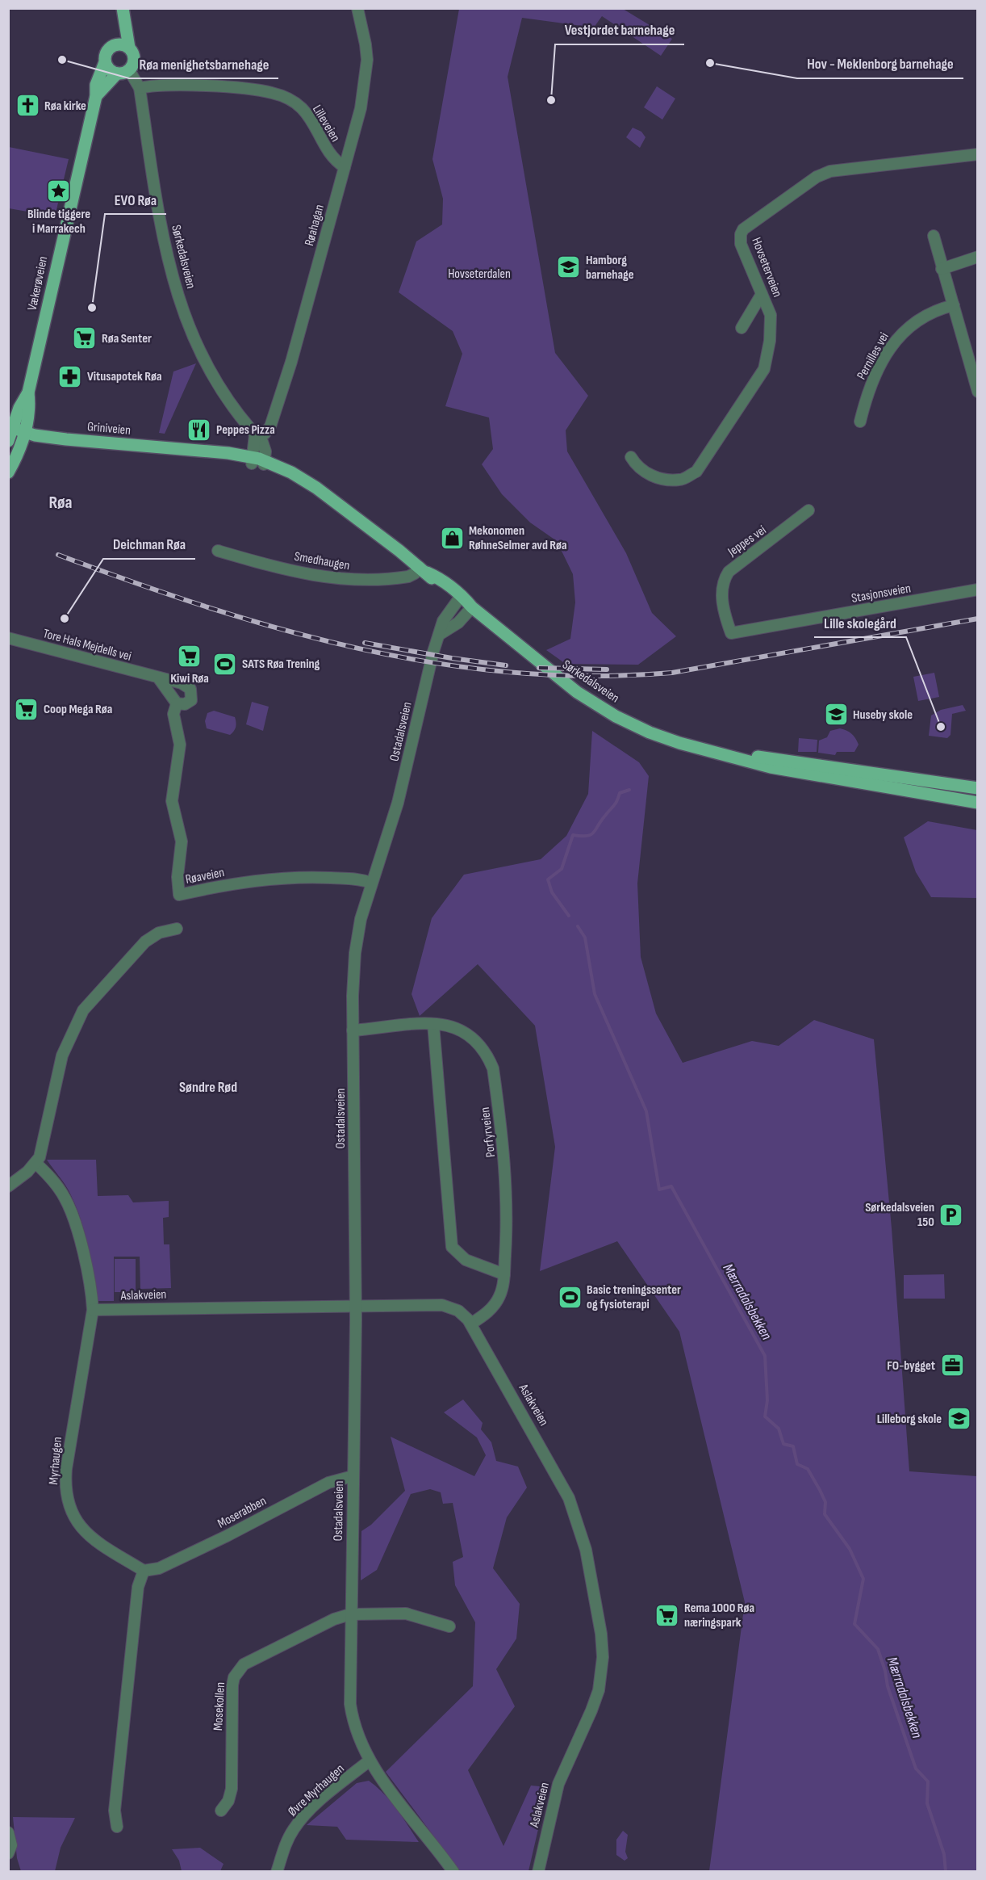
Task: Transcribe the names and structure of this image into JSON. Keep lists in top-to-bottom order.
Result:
{
  "streets": {
    "main road": ["Sørkedalsveien", "Vækerøveien", "Griniveien"],
    "street": [
      "Lilleveien",
      "Røahagan",
      "Hovseterveien",
      "Pernilles vei",
      "Jeppes vei",
      "Smedhaugen",
      "Stasjonsveien",
      "Tore Hals Mejdells vei",
      "Ostadalsveien",
      "Røaveien",
      "Porfyrveien",
      "Aslakveien",
      "Myrhaugen",
      "Moserabben",
      "Mosekollen",
      "Øvre Myrhaugen"
    ]
  },
  "crossings": [
    ["Lilleveien", "Røahagan"],
    ["Lilleveien", "Sørkedalsveien"],
    ["Røahagan", "Sørkedalsveien"],
    ["Sørkedalsveien", "Vækerøveien"],
    ["Sørkedalsveien", "Griniveien"],
    ["Sørkedalsveien", "Smedhaugen"],
    ["Sørkedalsveien", "Ostadalsveien"],
    ["Vækerøveien", "Griniveien"],
    ["Jeppes vei", "Stasjonsveien"],
    ["Tore Hals Mejdells vei", "Røaveien"],
    ["Ostadalsveien", "Røaveien"],
    ["Ostadalsveien", "Porfyrveien"],
    ["Ostadalsveien", "Aslakveien"],
    ["Ostadalsveien", "Moserabben"],
    ["Ostadalsveien", "Mosekollen"],
    ["Ostadalsveien", "Øvre Myrhaugen"],
    ["Porfyrveien", "Aslakveien"],
    ["Aslakveien", "Myrhaugen"],
    ["Myrhaugen", "Moserabben"]
  ],
  "districts": ["Røa", "Søndre Rød"],
  "water": ["Mærradalsbekken"],
  "parks": ["Hovseterdalen"],
  "places": {
    "other": [
      "Røa menighetsbarnehage",
      "Hov - Meklenborg barnehage",
      "Vestjordet barnehage",
      "EVO Røa",
      "Deichman Røa",
      "Lille skolegård"
    ],
    "church": ["Røa kirke"],
    "place": ["Blinde tiggere i Marrakech"],
    "school or university": ["Hamborg barnehage", "Huseby skole", "Lilleborg skole"],
    "supermarket": [
      "Røa Senter",
      "Kiwi Røa",
      "Coop Mega Røa",
      "Rema 1000 Røa næringspark"
    ],
    "pharmacy": ["Vitusapotek Røa"],
    "restaurant": ["Peppes Pizza"],
    "shop": ["Mekonomen RøhneSelmer avd Røa"],
    "sports": ["SATS Røa Trening", "Basic treningssenter og fysioterapi"],
    "parking": ["Sørkedalsveien 150"],
    "office": ["FO-bygget"]
  }
}
